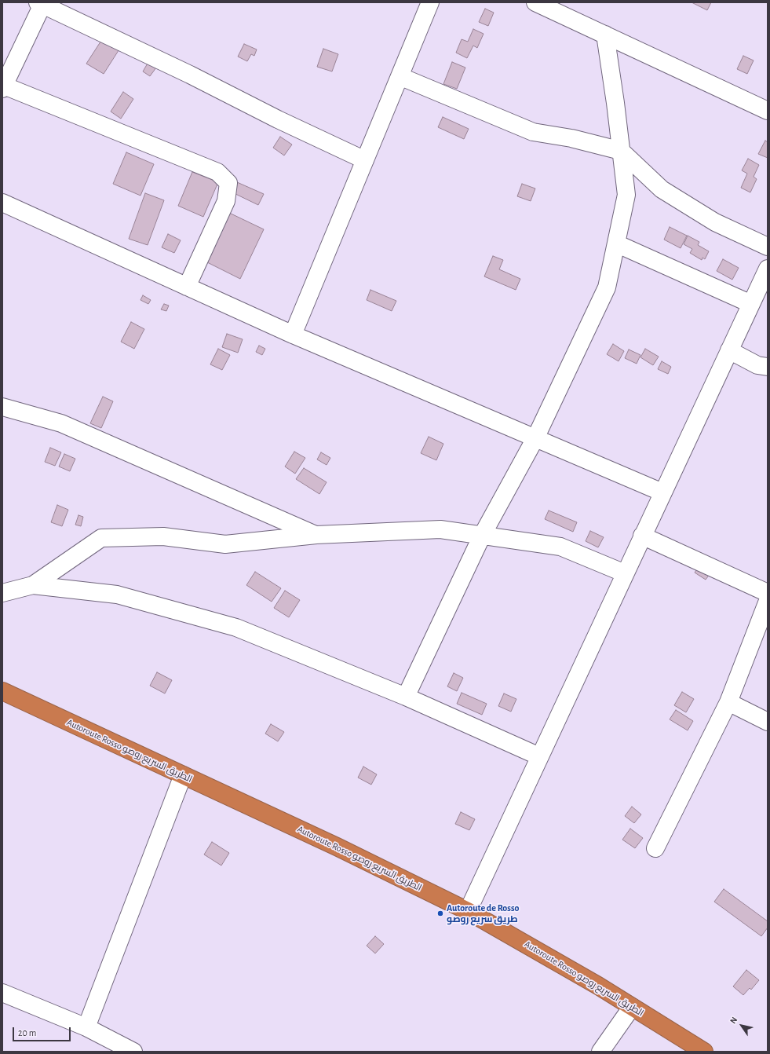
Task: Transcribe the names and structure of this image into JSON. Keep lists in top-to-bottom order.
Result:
{
  "streets": {
    "highway": ["Autoroute Rosso الطريق السريع روصو"]
  },
  "places": ["Autoroute de Rosso طريق سريع روصو"],
  "scale_bar": "20 m",
  "north": "top left"
}
